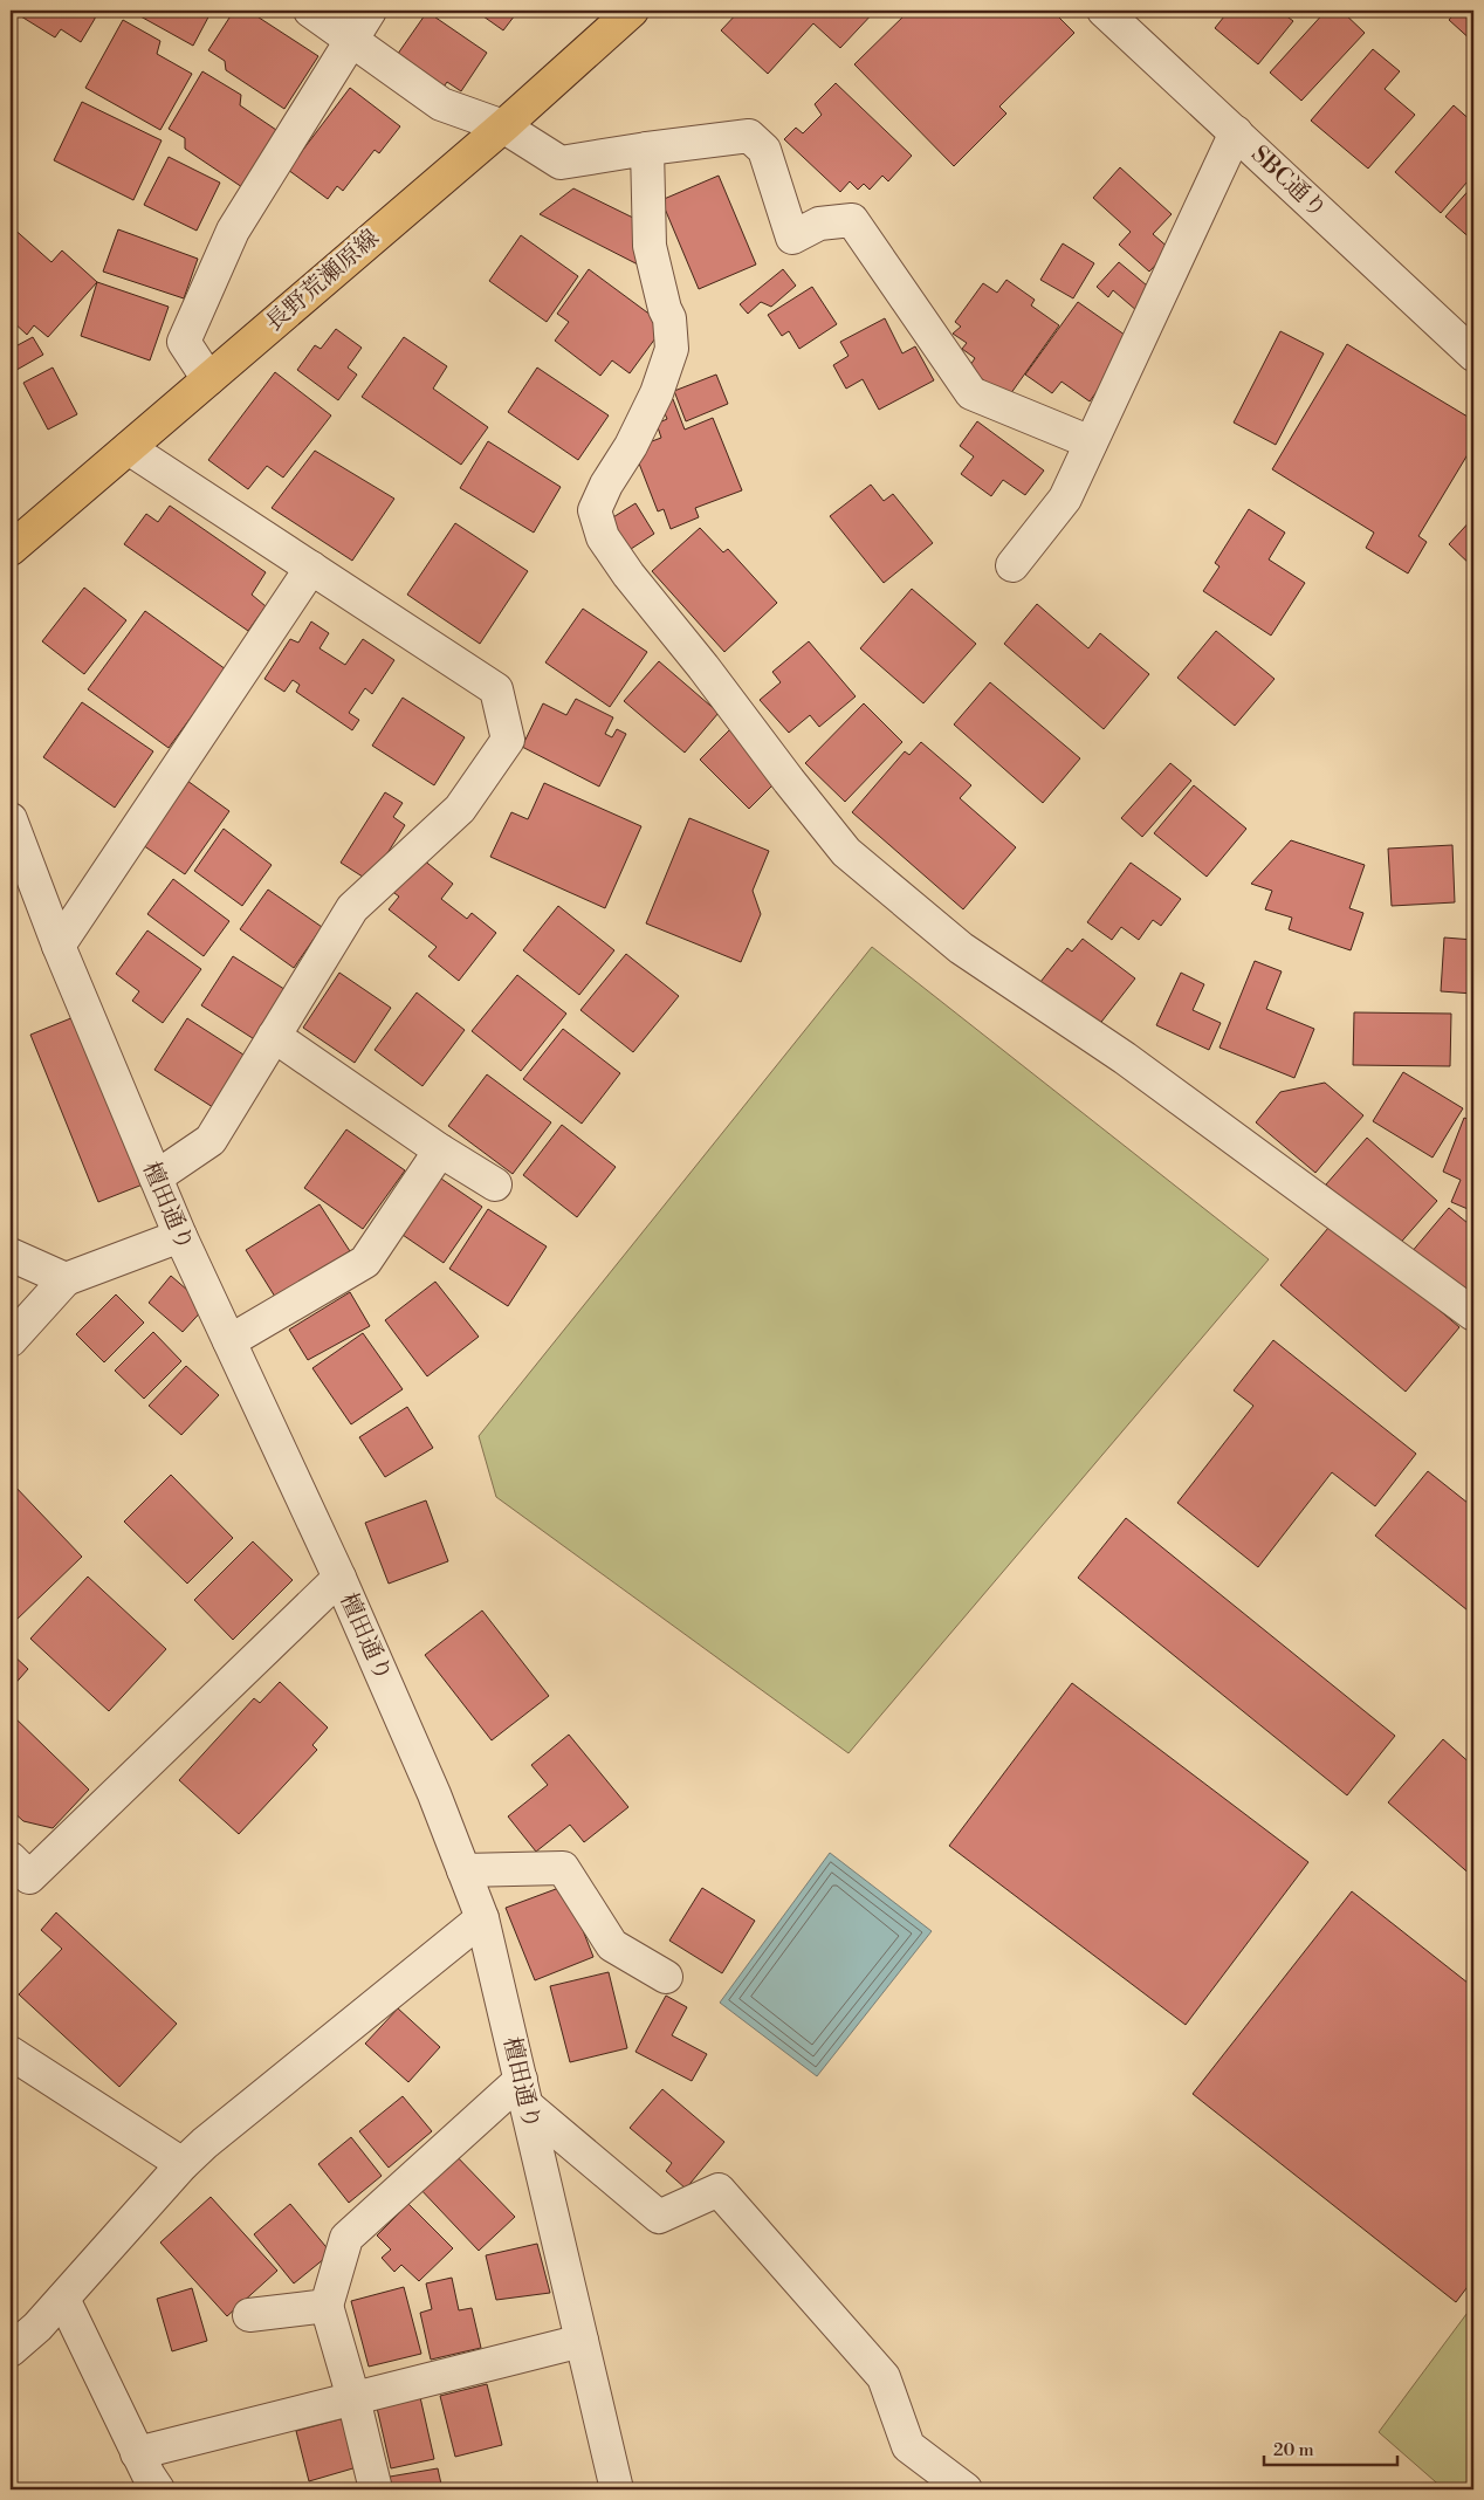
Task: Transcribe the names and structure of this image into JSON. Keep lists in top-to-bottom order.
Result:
{
  "streets": {
    "main road": ["長野荒瀬原線"],
    "street": ["SBC通り", "檀田通り"]
  },
  "scale_bar": "20 m"
}
